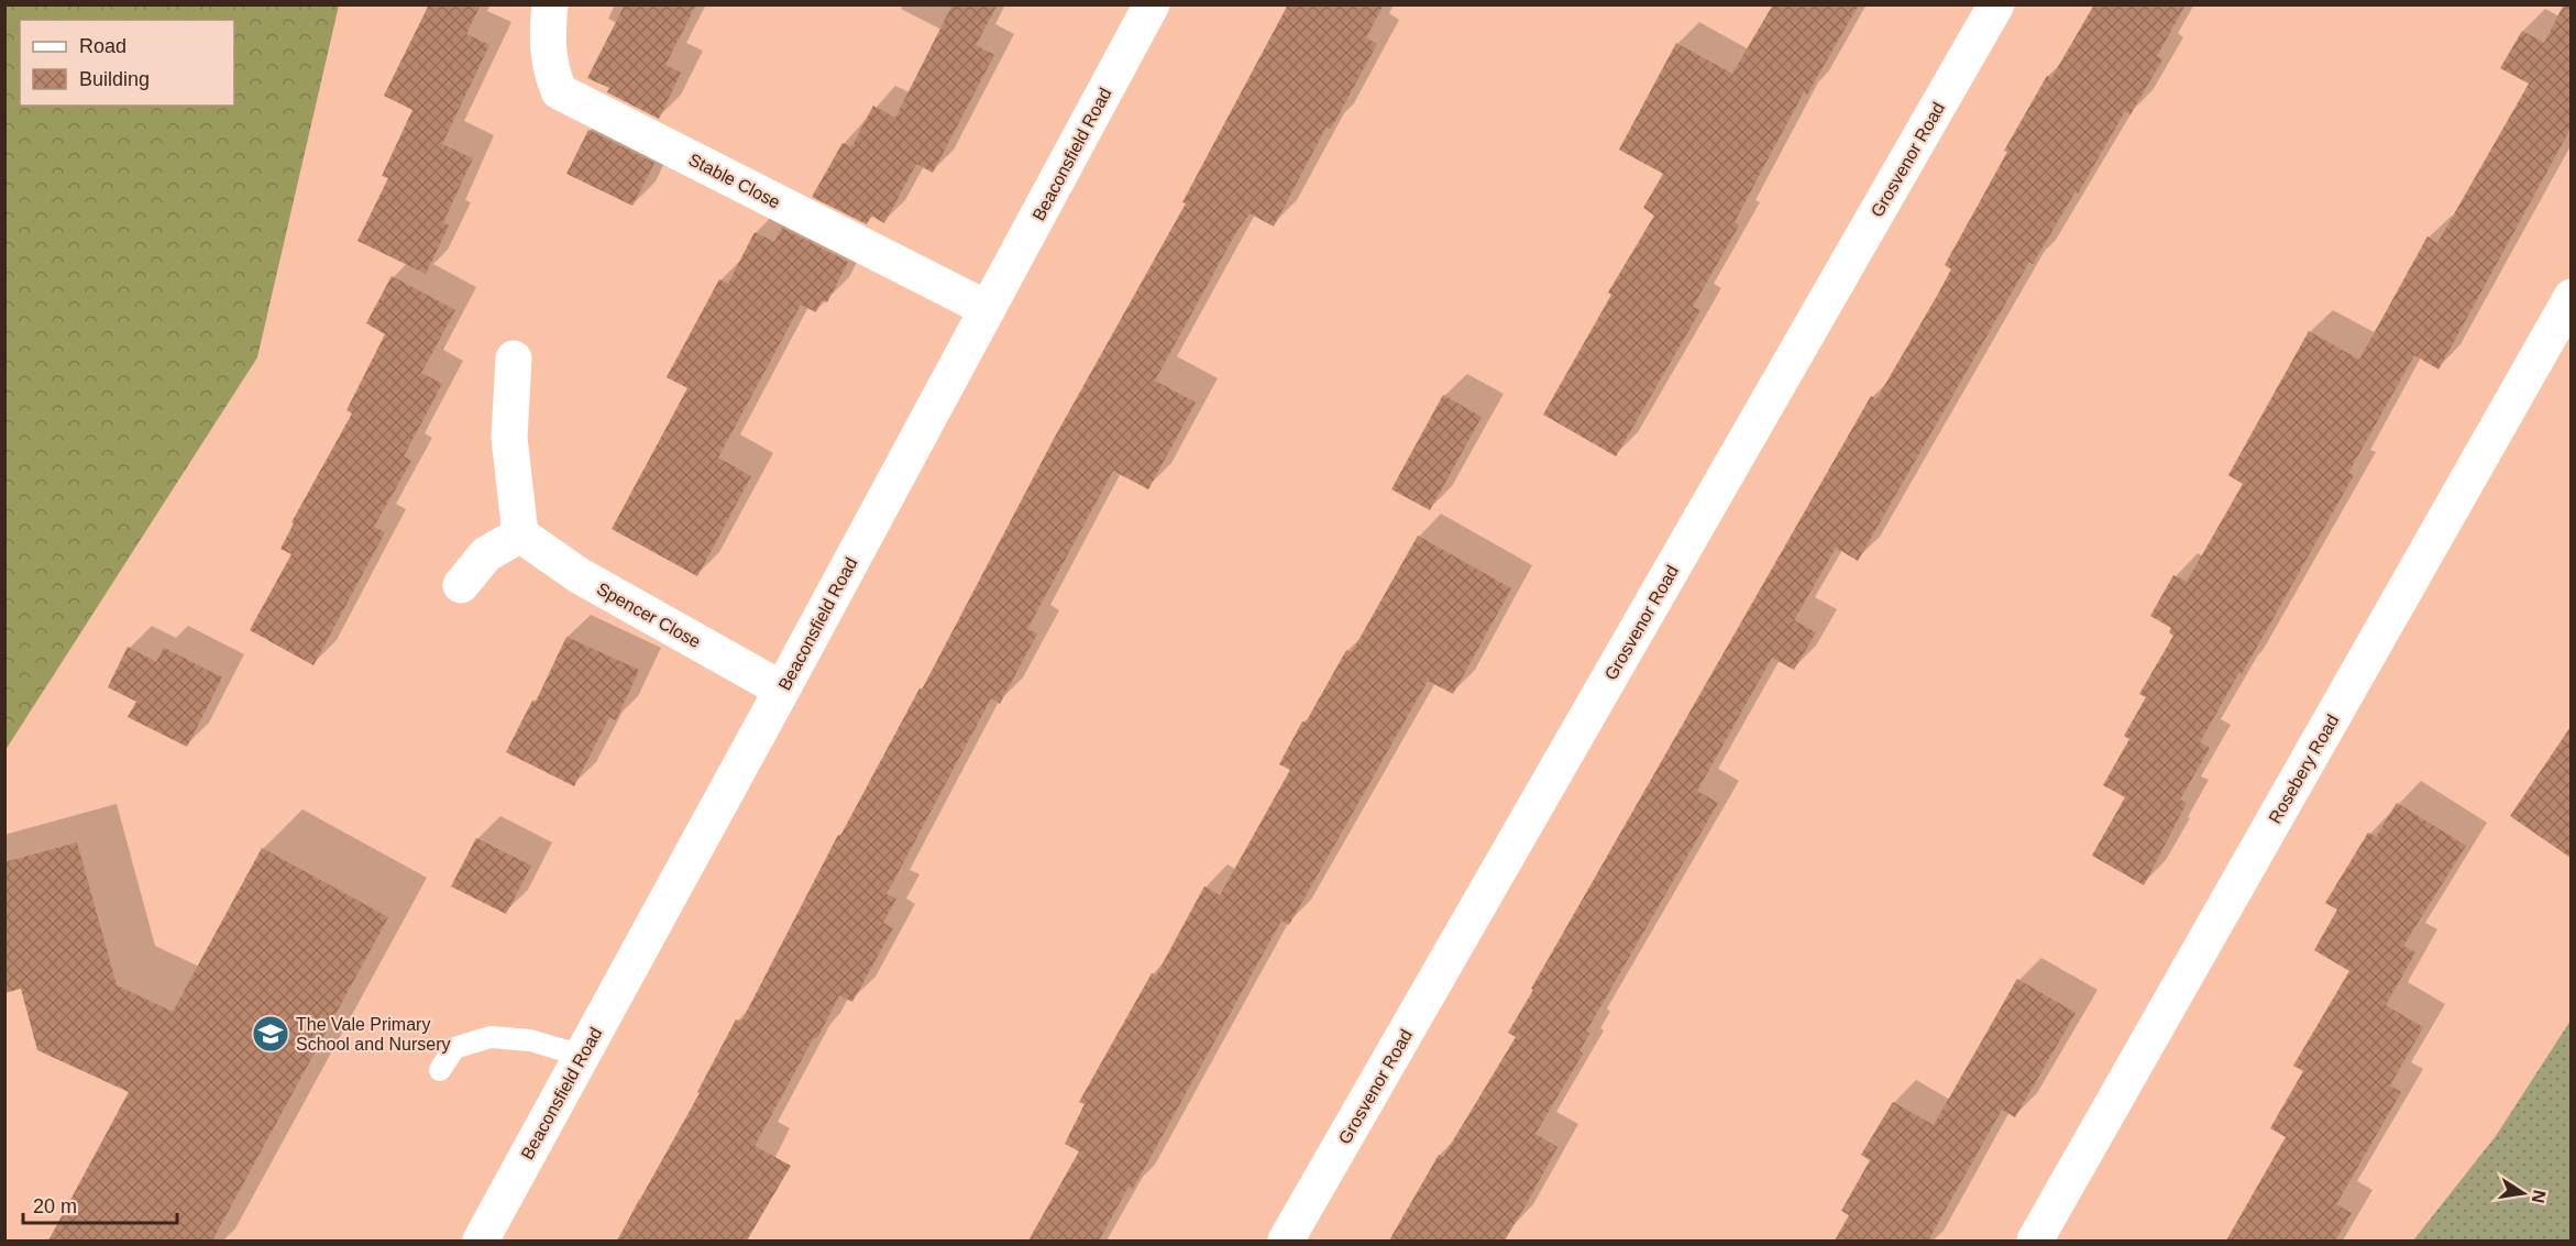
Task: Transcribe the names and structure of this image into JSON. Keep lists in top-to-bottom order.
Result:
{
  "streets": {
    "street": [
      "Beaconsfield Road",
      "Grosvenor Road",
      "Stable Close",
      "Spencer Close",
      "Rosebery Road"
    ]
  },
  "crossings": [
    ["Beaconsfield Road", "Stable Close"],
    ["Beaconsfield Road", "Spencer Close"]
  ],
  "places": {
    "school or university": ["The Vale Primary School and Nursery"]
  },
  "legend": ["Road", "Building"],
  "scale_bar": "20 m",
  "north": "right"
}
